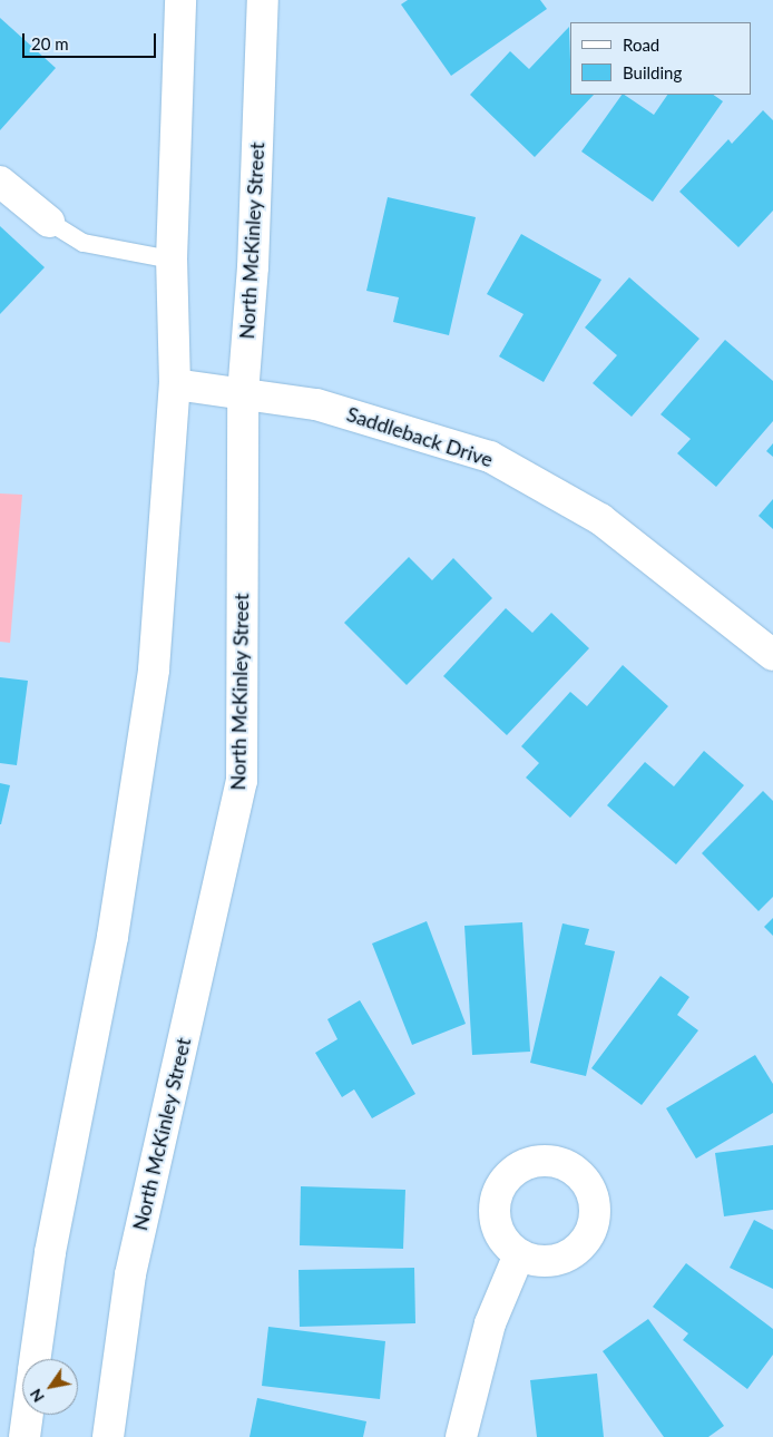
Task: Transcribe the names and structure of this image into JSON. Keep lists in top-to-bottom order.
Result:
{
  "streets": {
    "main road": ["North McKinley Street", "Saddleback Drive"]
  },
  "crossings": [
    ["North McKinley Street", "Saddleback Drive"]
  ],
  "legend": ["Road", "Building"],
  "scale_bar": "20 m",
  "north": "bottom left"
}
